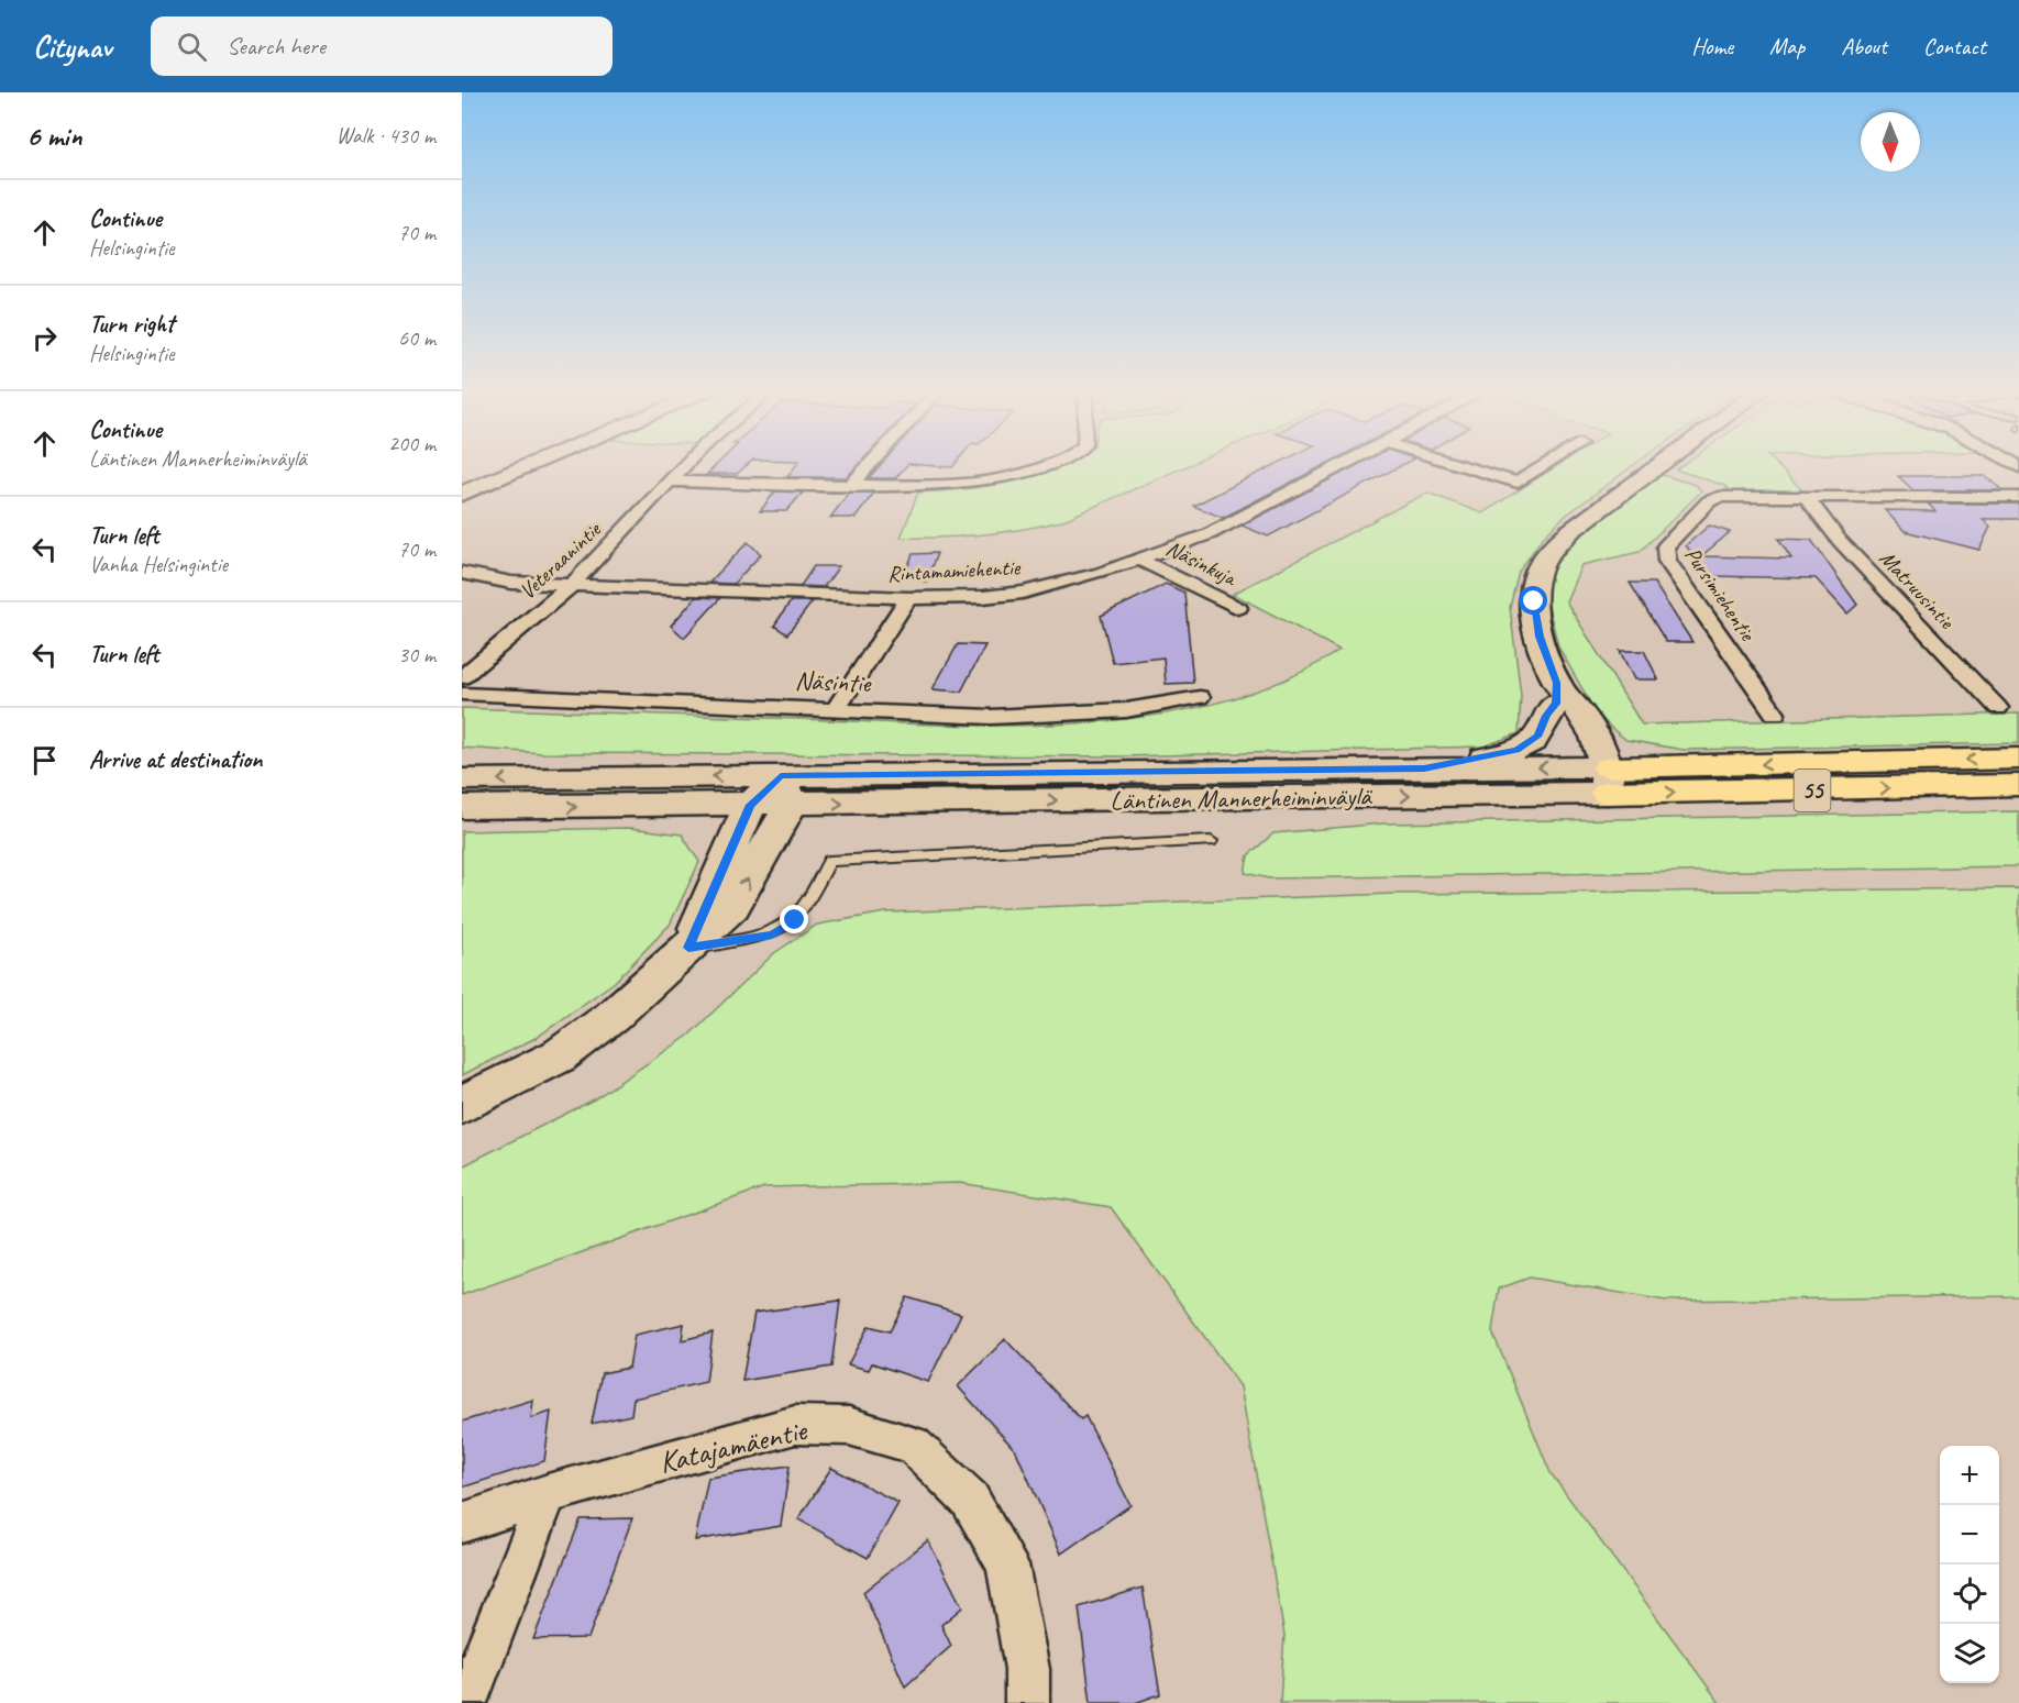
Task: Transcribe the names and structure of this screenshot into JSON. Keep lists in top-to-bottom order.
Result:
{
  "streets": {
    "main road": ["55", "Läntinen Mannerheiminväylä"],
    "street": [
      "Veteraanintie",
      "Näsinkuja",
      "Rintamamiehentie",
      "Matruusintie",
      "Pursimiehentie",
      "Näsintie",
      "Katajamäentie"
    ]
  },
  "crossings": [
    ["Veteraanintie", "Rintamamiehentie"],
    ["Näsinkuja", "Rintamamiehentie"],
    ["Matruusintie", "Pursimiehentie"]
  ],
  "north": "bottom",
  "page": {
    "header": "Citynav",
    "search": "Search here",
    "nav": [
      "Home",
      "Map",
      "About",
      "Contact"
    ],
    "heading": ["6 min", "Walk · 430 m"],
    "list": [
      ["Continue", "Helsingintie", "70 m"],
      ["Turn right", "Helsingintie", "60 m"],
      ["Continue", "Läntinen Mannerheiminväylä", "200 m"],
      ["Turn left", "Vanha Helsingintie", "70 m"],
      ["Turn left", "30 m"],
      "Arrive at destination"
    ],
    "map_buttons": ["+", "−"]
  }
}
